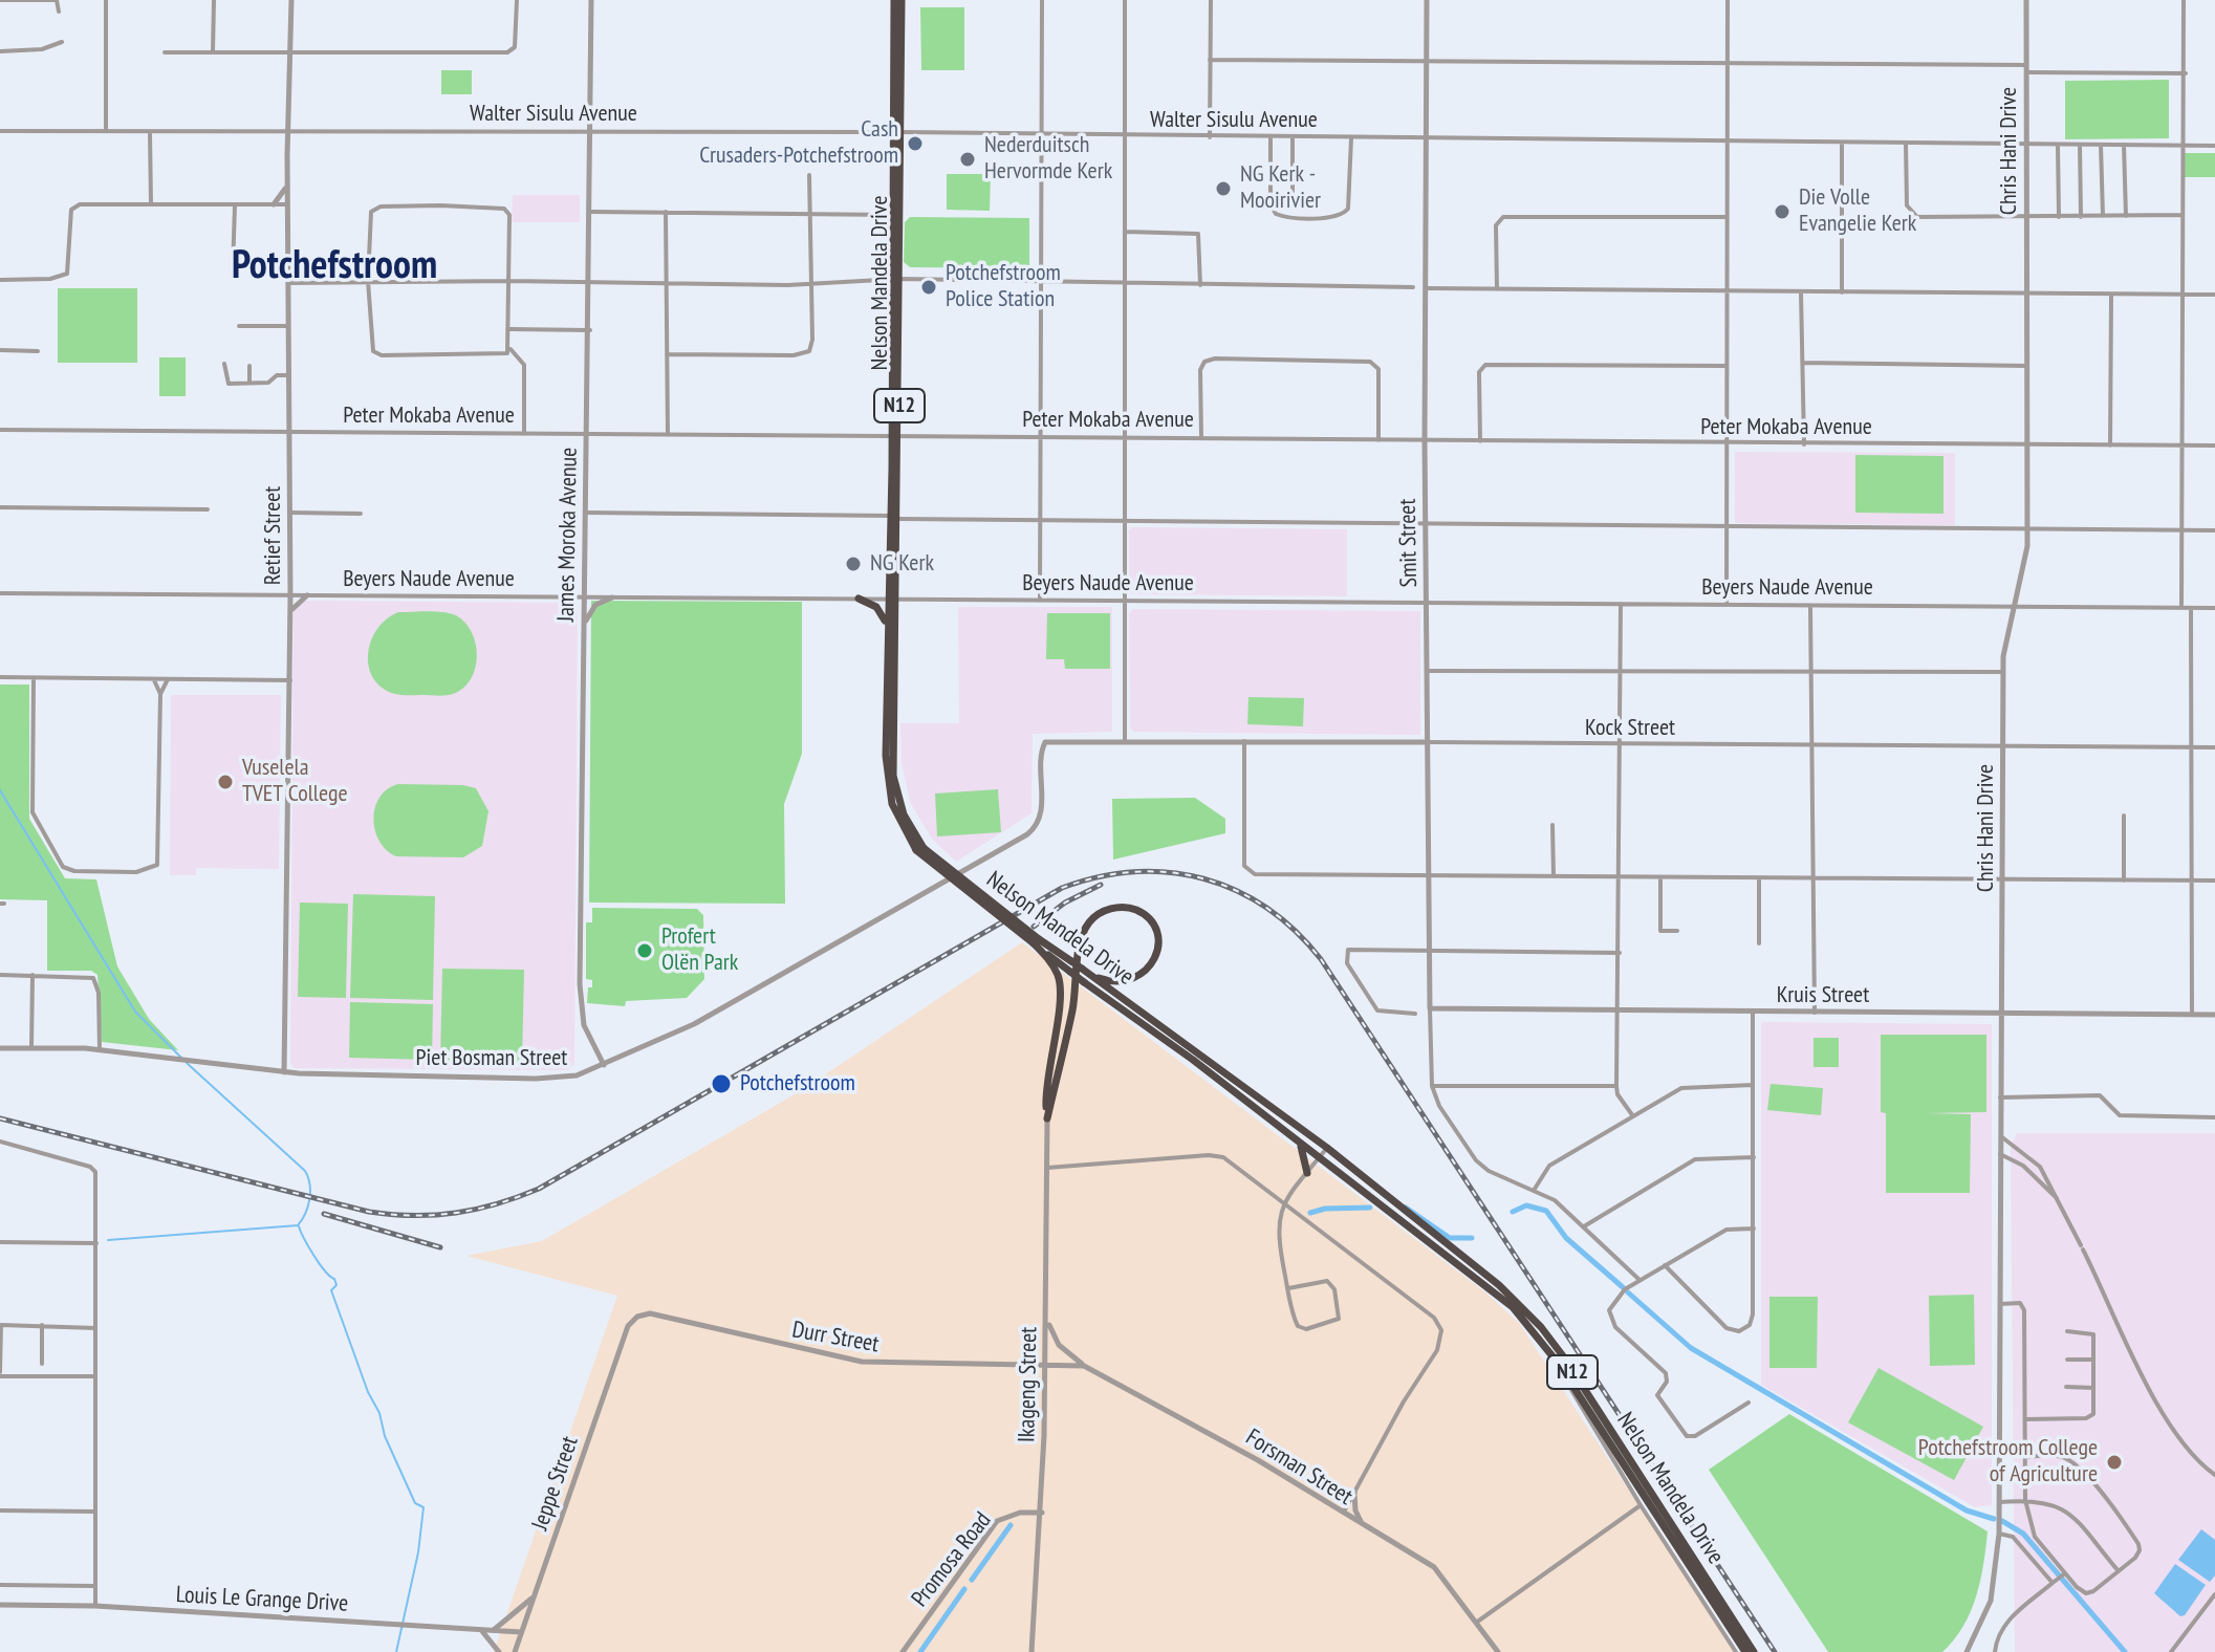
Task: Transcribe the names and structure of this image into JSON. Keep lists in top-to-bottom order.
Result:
{
  "streets": {
    "highway": ["Nelson Mandela Drive", "N12"],
    "street": [
      "Walter Sisulu Avenue",
      "Chris Hani Drive",
      "Peter Mokaba Avenue",
      "James Moroka Avenue",
      "Retief Street",
      "Smit Street",
      "Beyers Naude Avenue",
      "Kock Street",
      "Kruis Street",
      "Piet Bosman Street",
      "Durr Street",
      "Ikageng Street",
      "Forsman Street",
      "Jeppe Street",
      "Promosa Road",
      "Louis Le Grange Drive"
    ]
  },
  "crossings": [
    ["Walter Sisulu Avenue", "Chris Hani Drive"],
    ["Walter Sisulu Avenue", "Nelson Mandela Drive"],
    ["Walter Sisulu Avenue", "James Moroka Avenue"],
    ["Walter Sisulu Avenue", "Retief Street"],
    ["Walter Sisulu Avenue", "Smit Street"],
    ["Chris Hani Drive", "Peter Mokaba Avenue"],
    ["Chris Hani Drive", "Beyers Naude Avenue"],
    ["Chris Hani Drive", "Kock Street"],
    ["Chris Hani Drive", "Kruis Street"],
    ["Nelson Mandela Drive", "Peter Mokaba Avenue"],
    ["Nelson Mandela Drive", "Beyers Naude Avenue"],
    ["Peter Mokaba Avenue", "James Moroka Avenue"],
    ["Peter Mokaba Avenue", "Retief Street"],
    ["Peter Mokaba Avenue", "Smit Street"],
    ["James Moroka Avenue", "Beyers Naude Avenue"],
    ["James Moroka Avenue", "Piet Bosman Street"],
    ["Retief Street", "Beyers Naude Avenue"],
    ["Retief Street", "Piet Bosman Street"],
    ["Smit Street", "Beyers Naude Avenue"],
    ["Smit Street", "Kock Street"],
    ["Smit Street", "Kruis Street"],
    ["Kock Street", "Piet Bosman Street"],
    ["Durr Street", "Ikageng Street"],
    ["Durr Street", "Forsman Street"],
    ["Durr Street", "Jeppe Street"],
    ["Ikageng Street", "Forsman Street"],
    ["Ikageng Street", "Promosa Road"],
    ["Jeppe Street", "Louis Le Grange Drive"]
  ],
  "districts": ["Potchefstroom"],
  "places": [
    "Cash Crusaders-Potchefstroom",
    "Nederduitsch Hervormde Kerk",
    "NG Kerk - Mooirivier",
    "Die Volle Evangelie Kerk",
    "Potchefstroom Police Station",
    "NG Kerk",
    "Vuselela TVET College",
    "Profert Olën Park",
    "Potchefstroom",
    "Potchefstroom College of Agriculture"
  ]
}
